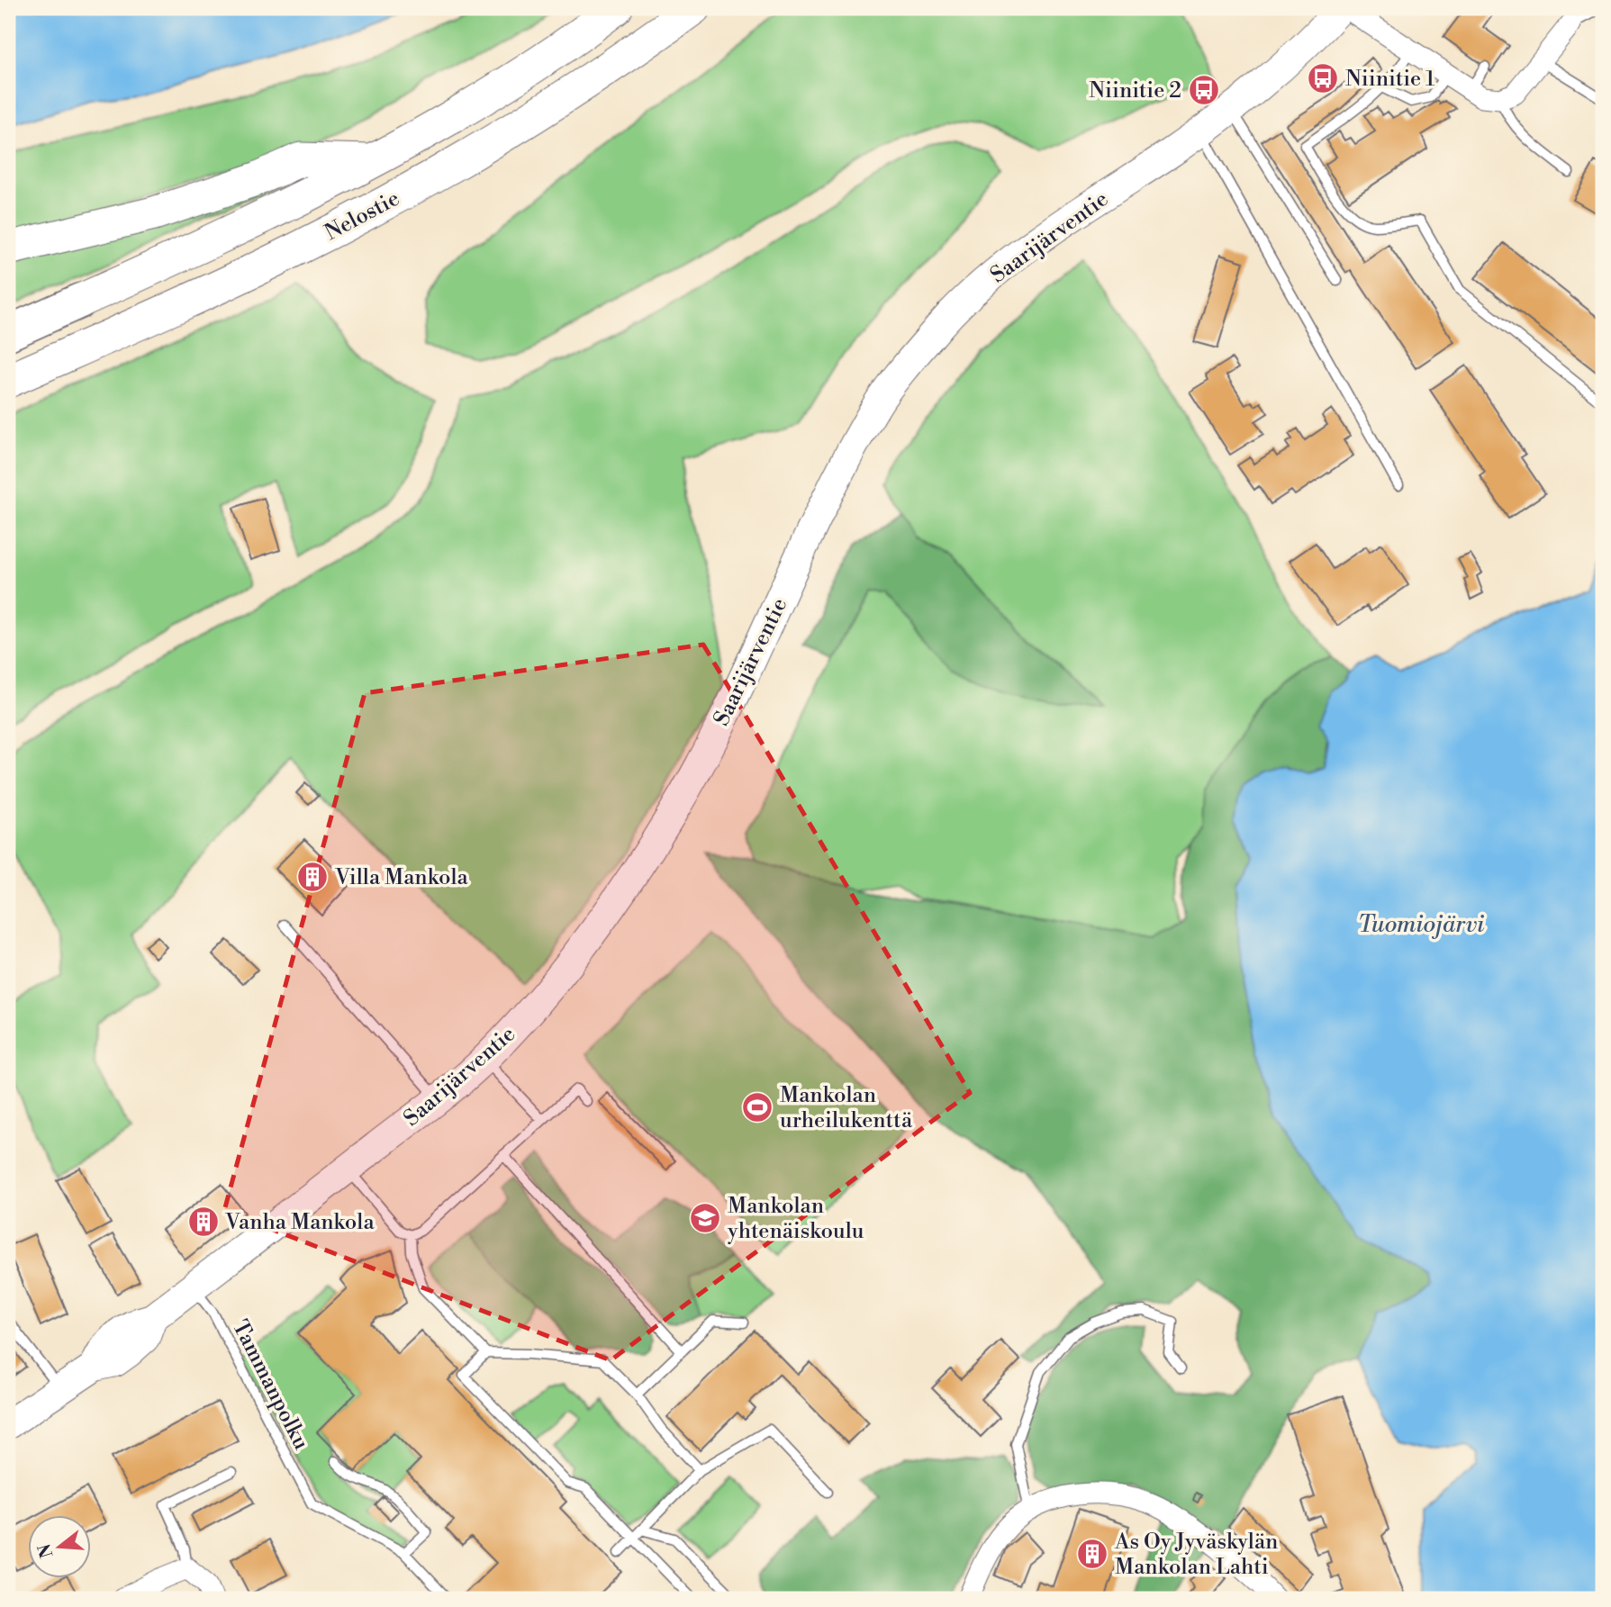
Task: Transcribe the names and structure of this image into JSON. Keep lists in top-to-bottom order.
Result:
{
  "streets": {
    "highway": ["Nelostie"],
    "main road": ["Saarijärventie"],
    "lane": ["Tammanpolku"]
  },
  "crossings": [
    ["Saarijärventie", "Tammanpolku"]
  ],
  "water": ["Tuomiojärvi"],
  "places": {
    "bus stop": ["Niinitie 1", "Niinitie 2"],
    "building": ["Villa Mankola", "Vanha Mankola", "As Oy Jyväskylän Mankolan Lahti"],
    "sports": ["Mankolan urheilukenttä"],
    "school or university": ["Mankolan yhtenäiskoulu"]
  },
  "north": "left"
}
